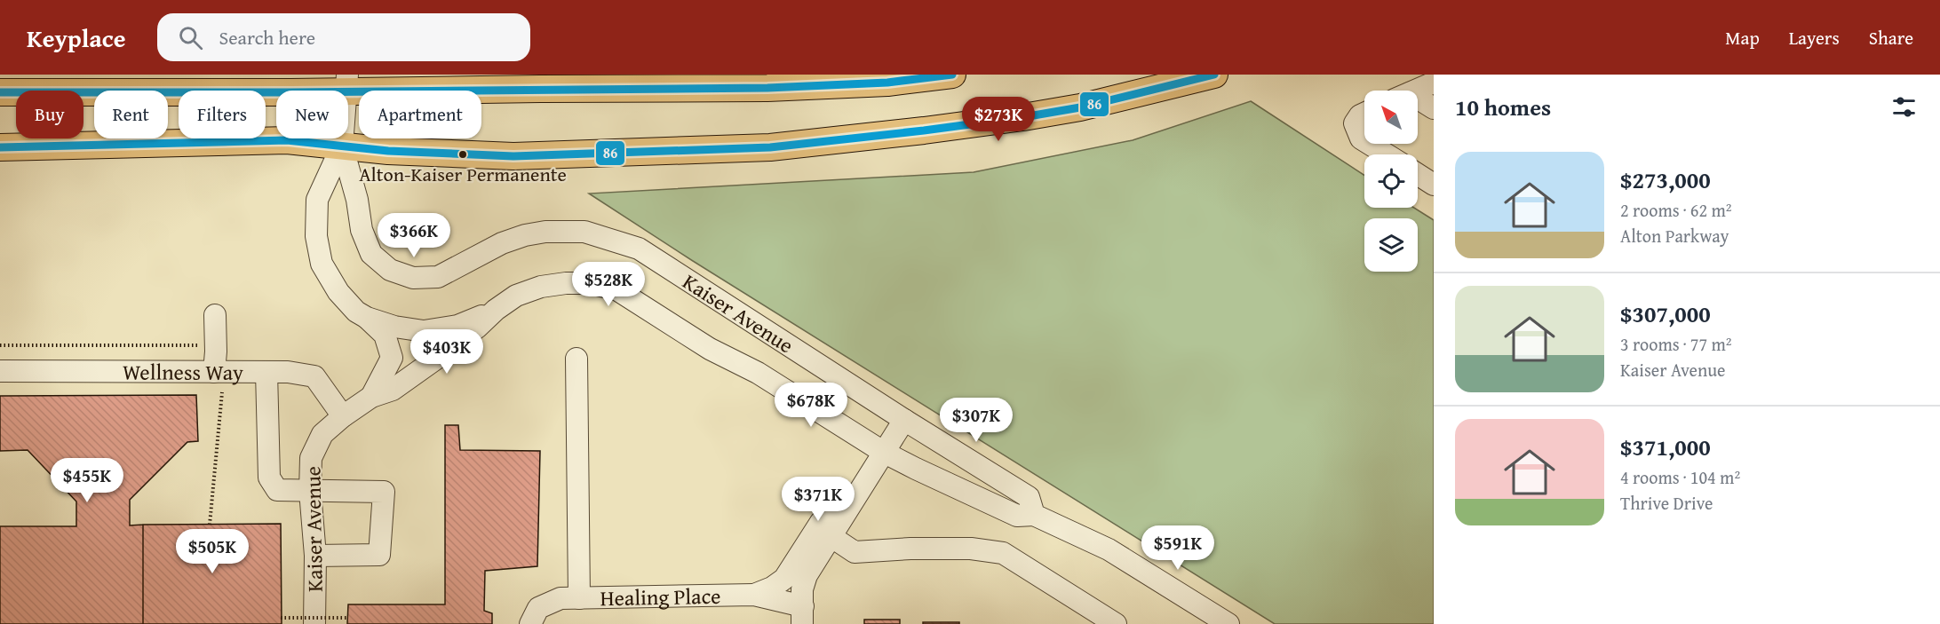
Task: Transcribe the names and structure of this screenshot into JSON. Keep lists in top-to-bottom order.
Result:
{
  "streets": {
    "street": ["Kaiser Avenue", "Wellness Way", "Healing Place"]
  },
  "crossings": [
    ["Kaiser Avenue", "Wellness Way"]
  ],
  "places": ["Alton-Kaiser Permanente"],
  "lines": ["transit line 86"],
  "north": "top left",
  "page": {
    "header": "Keyplace",
    "search": "Search here",
    "nav": ["Map", "Layers", "Share"],
    "heading": "10 homes",
    "chip": [
      "Buy",
      "Rent",
      "Filters",
      "New",
      "Apartment"
    ],
    "price": [
      "$273K",
      "$366K",
      "$528K",
      "$403K",
      "$678K",
      "$307K",
      "$455K",
      "$371K",
      "$591K",
      "$505K"
    ],
    "list": [
      {
        "name": "$273,000",
        "note": "2 rooms · 62 m² · Alton Parkway"
      },
      {
        "name": "$307,000",
        "note": "3 rooms · 77 m² · Kaiser Avenue"
      },
      {
        "name": "$371,000",
        "note": "4 rooms · 104 m² · Thrive Drive"
      }
    ]
  }
}
